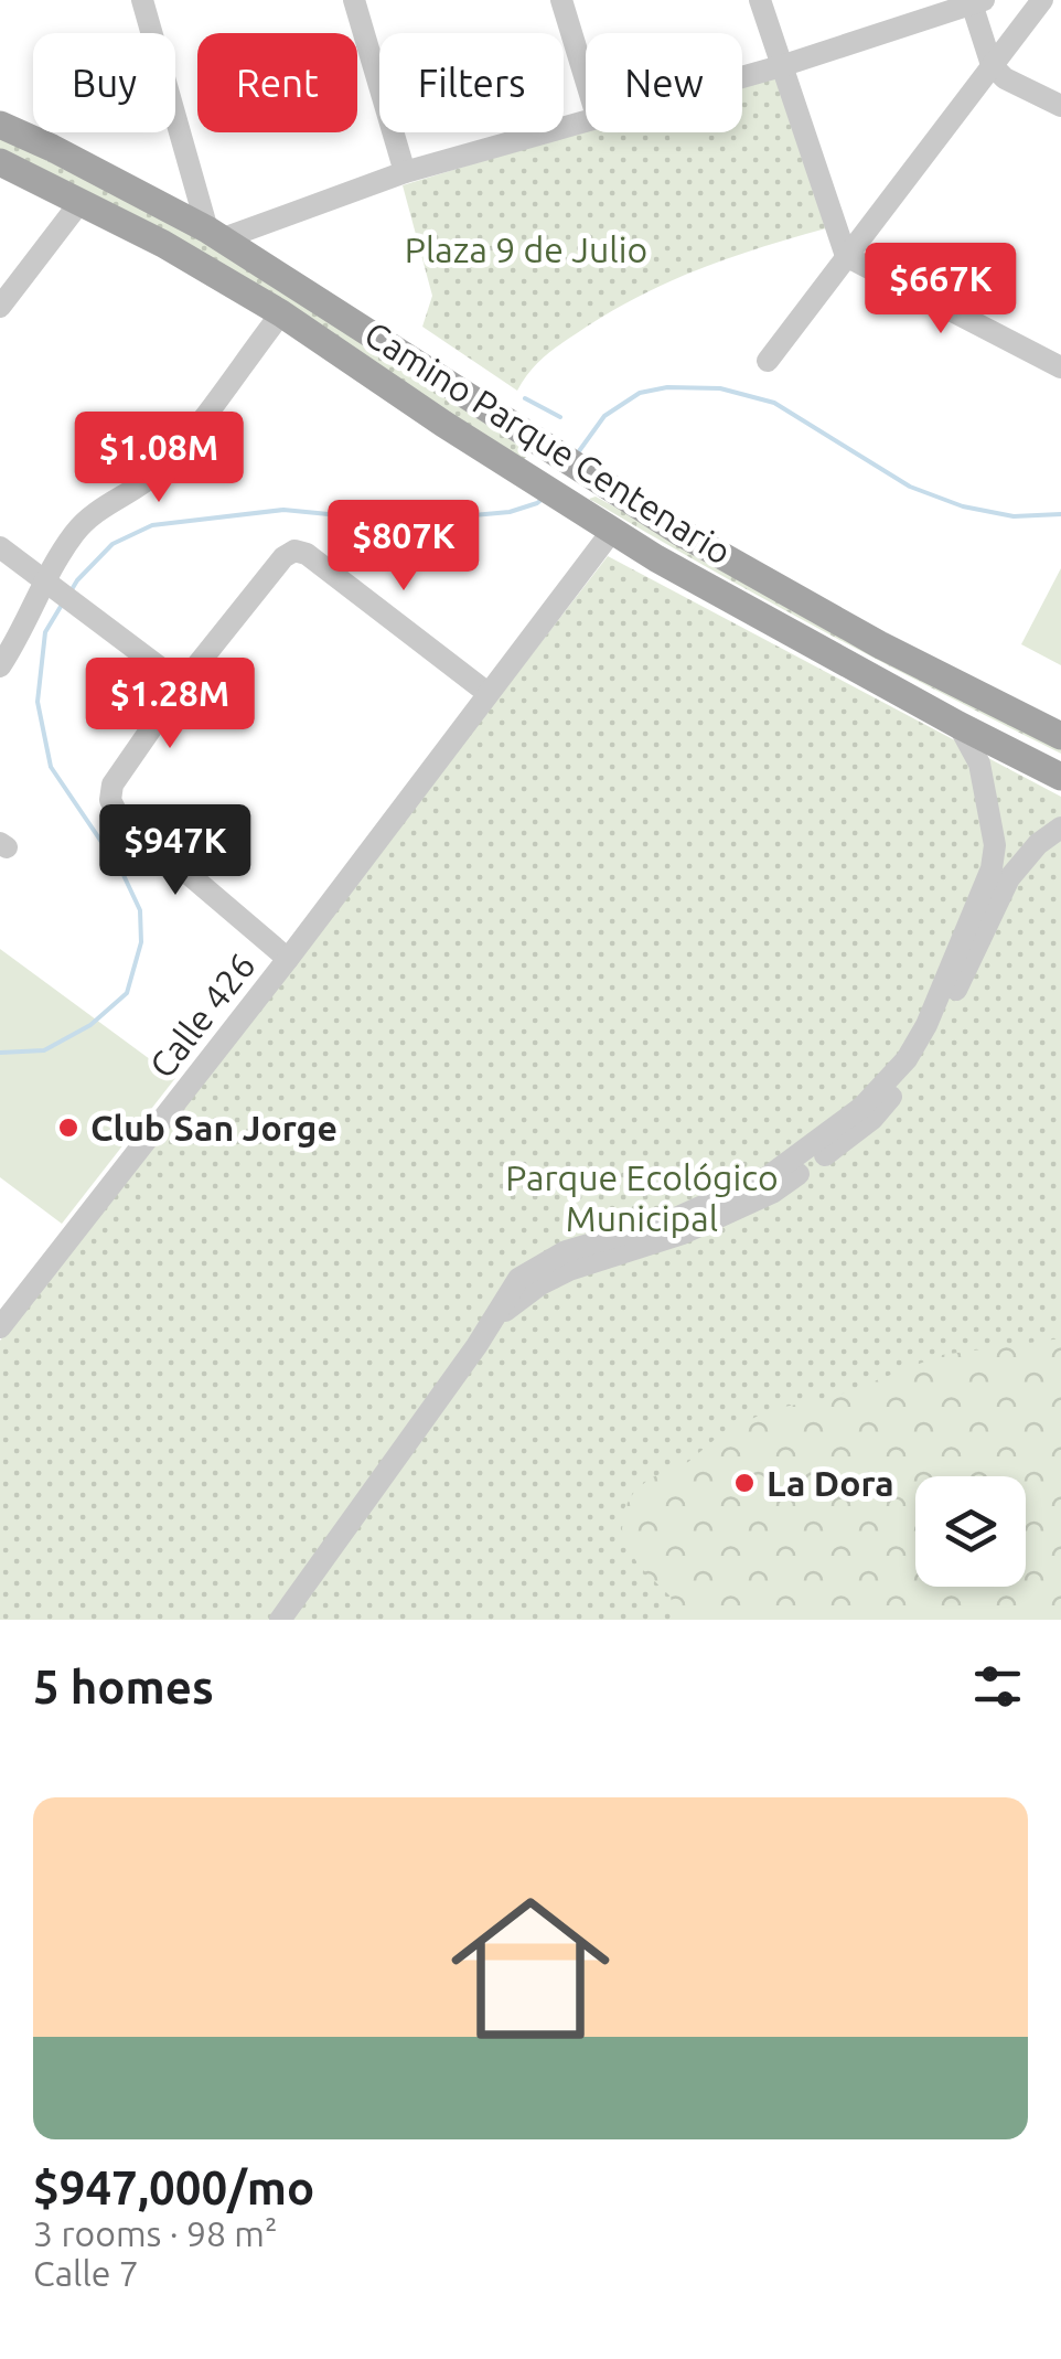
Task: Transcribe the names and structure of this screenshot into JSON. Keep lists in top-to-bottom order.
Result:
{
  "streets": {
    "main road": ["Camino Parque Centenario"],
    "street": ["Calle 426"]
  },
  "crossings": [
    ["Camino Parque Centenario", "Calle 426"]
  ],
  "parks": ["Plaza 9 de Julio", "Parque Ecológico Municipal"],
  "places": ["Club San Jorge", "La Dora"],
  "page": {
    "chip": [
      "Buy",
      "Rent",
      "Filters",
      "New"
    ],
    "price": [
      "$667K",
      "$1.08M",
      "$807K",
      "$1.28M",
      "$947K"
    ],
    "heading": "5 homes",
    "list": [
      {
        "name": "$947,000/mo",
        "note": "3 rooms · 98 m² · Calle 7"
      }
    ]
  }
}
